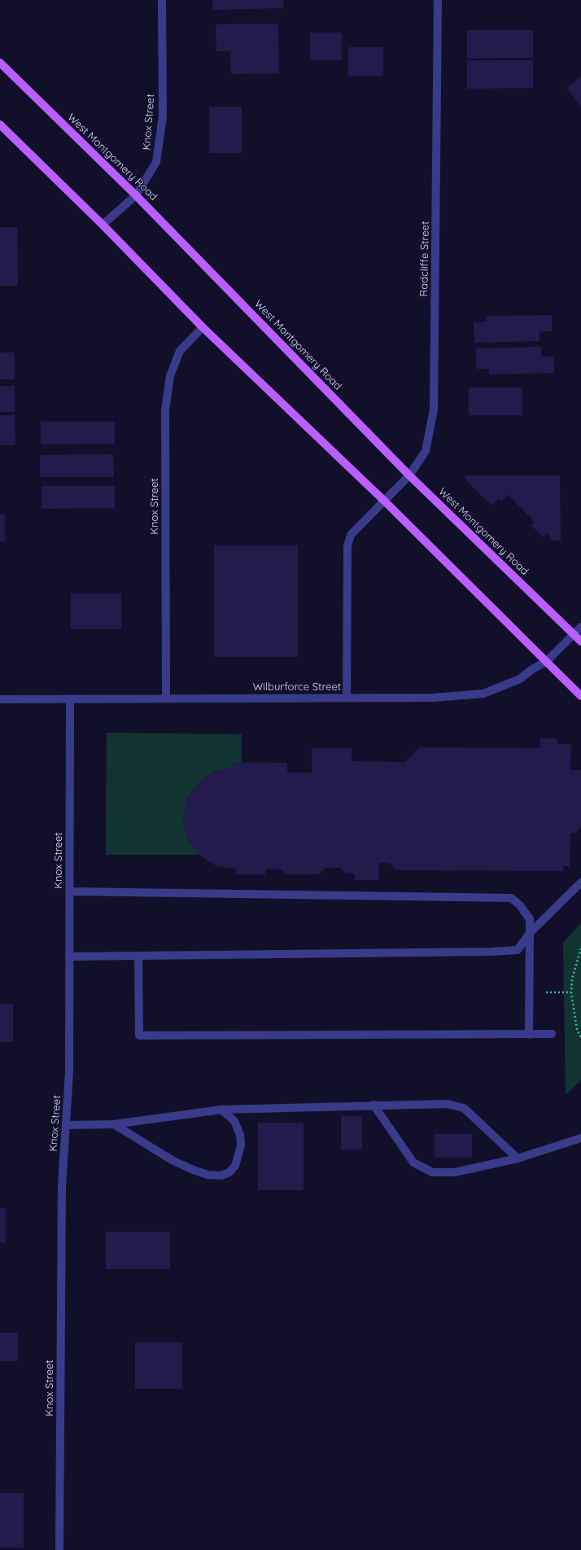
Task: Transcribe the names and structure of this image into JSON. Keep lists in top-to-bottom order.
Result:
{
  "streets": {
    "main road": ["West Montgomery Road"],
    "street": ["Knox Street", "Radcliffe Street", "Wilburforce Street"]
  },
  "crossings": [
    ["Knox Street", "West Montgomery Road"],
    ["Knox Street", "Wilburforce Street"],
    ["West Montgomery Road", "Radcliffe Street"],
    ["West Montgomery Road", "Wilburforce Street"],
    ["Radcliffe Street", "Wilburforce Street"]
  ]
}
